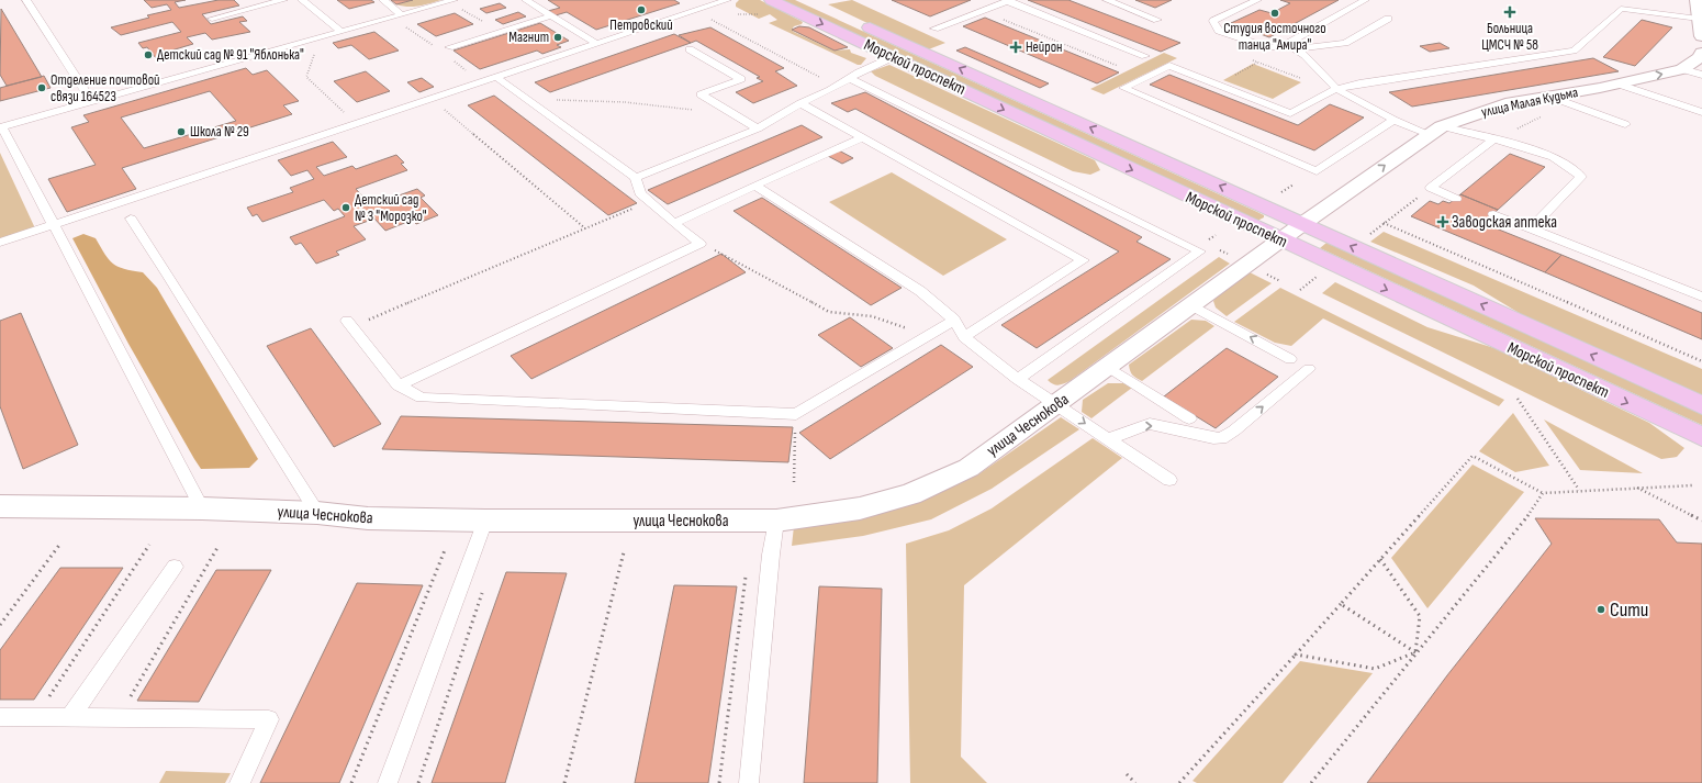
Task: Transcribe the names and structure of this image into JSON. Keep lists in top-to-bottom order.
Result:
{
  "streets": {
    "main road": ["Морской проспект"],
    "street": ["улица Малая Кудьма", "улица Чеснокова"]
  },
  "crossings": [
    ["Морской проспект", "улица Малая Кудьма"],
    ["Морской проспект", "улица Чеснокова"],
    ["улица Малая Кудьма", "улица Чеснокова"]
  ],
  "one_way": ["улица Малая Кудьма"],
  "places": {
    "other": [
      "Петровский",
      "Студия восточного танца \"Амира\"",
      "Магнит",
      "Детский сад № 91 \"Яблонька\"",
      "Отделение почтовой связи 164523",
      "Школа № 29",
      "Детский сад № 3 \"Морозко\"",
      "Сити"
    ],
    "health": ["Больница ЦМСЧ № 58", "Нейрон", "Заводская аптека"]
  }
}
